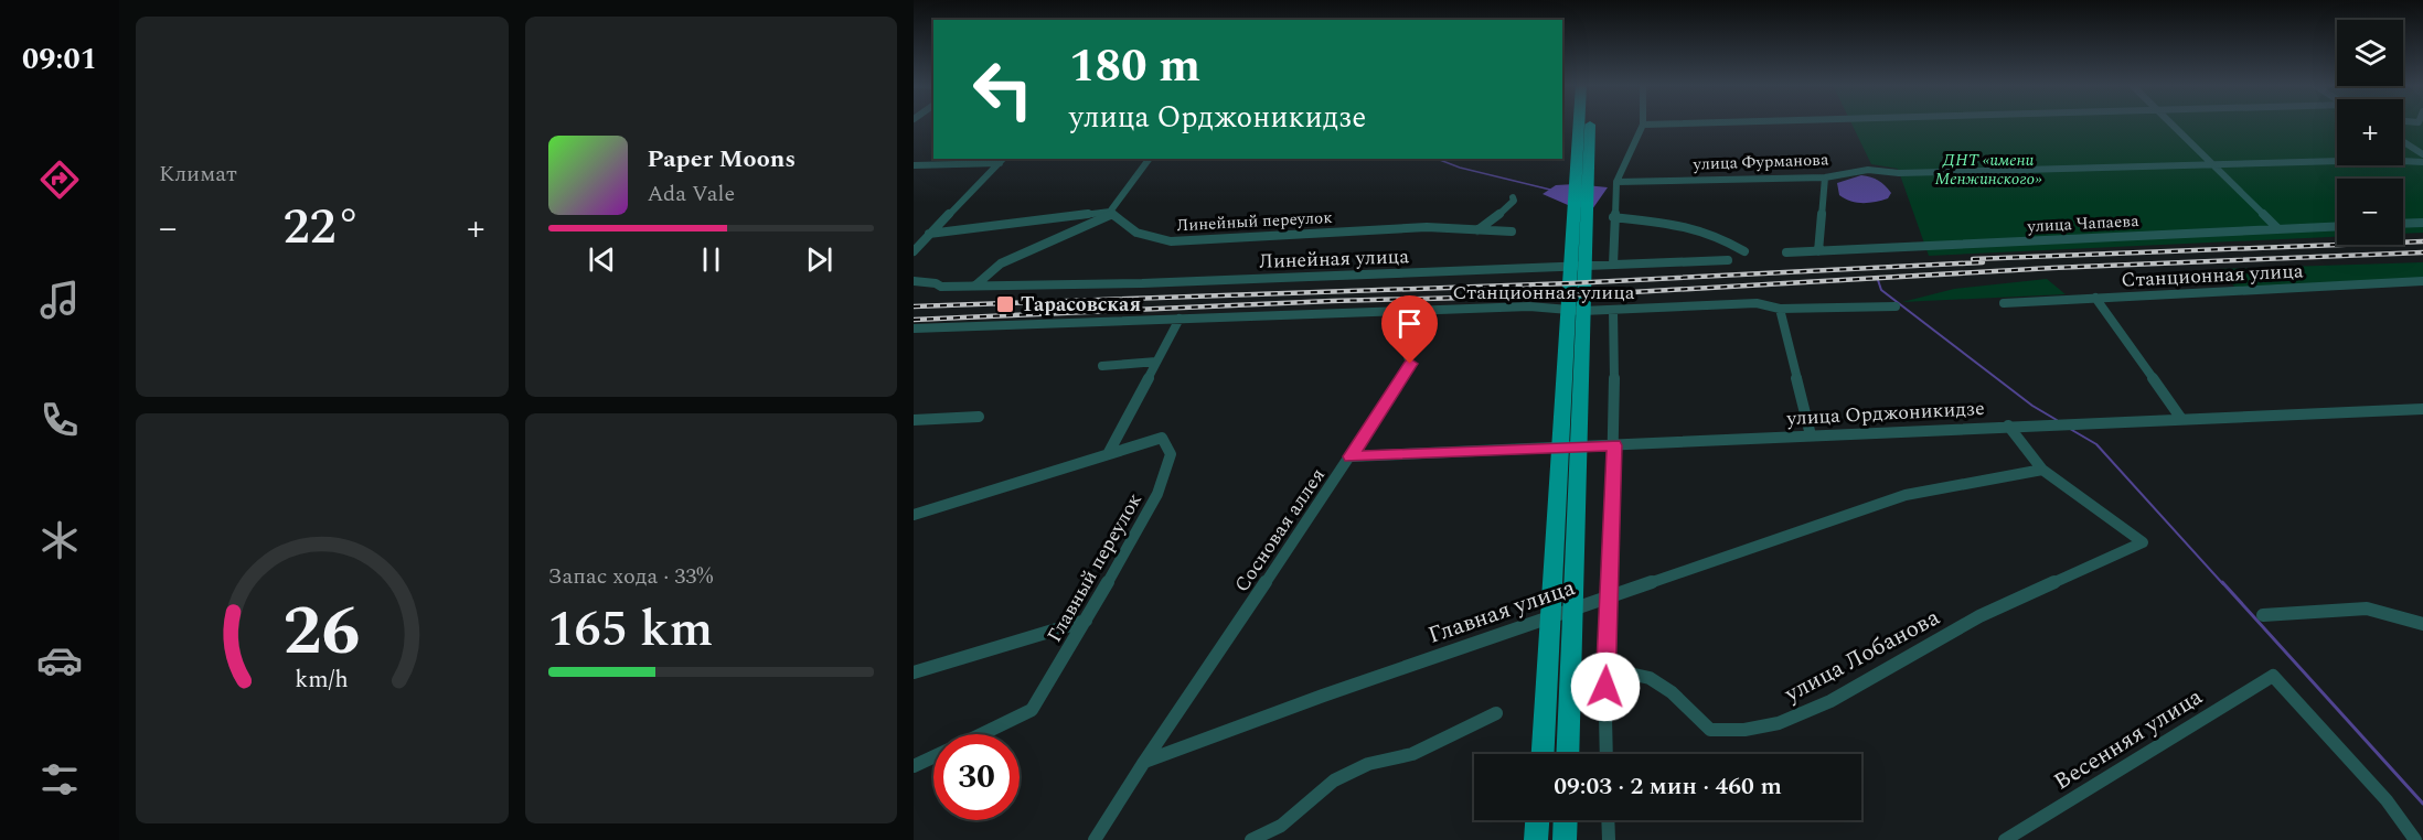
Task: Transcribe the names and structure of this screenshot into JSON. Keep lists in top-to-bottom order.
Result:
{
  "streets": {
    "street": [
      "улица Фурманова",
      "Линейный переулок",
      "улица Чапаева",
      "Линейная улица",
      "Станционная улица",
      "улица Орджоникидзе",
      "Сосновая аллея",
      "Главный переулок",
      "Главная улица",
      "улица Лобанова",
      "Весенняя улица"
    ]
  },
  "crossings": [
    ["Станционная улица", "Сосновая аллея"],
    ["улица Орджоникидзе", "Сосновая аллея"],
    ["Сосновая аллея", "Главная улица"],
    ["Главная улица", "улица Лобанова"]
  ],
  "parks": ["ДНТ «имени Менжинского»"],
  "places": {
    "transit": ["Тарасовская"]
  },
  "page": {
    "tabs": "09:01",
    "tile": [
      "Климат",
      ["Запас хода · 33%", "165 km"]
    ],
    "map_buttons": ["+", "−"],
    "turn": ["180 m", "улица Орджоникидзе"],
    "song": ["Paper Moons", "Ada Vale"],
    "heat": ["−", "22°", "+"],
    "limit": "30",
    "trip": "09:03 · 2 мин · 460 m",
    "gauge": ["26", "km/h"]
  }
}
